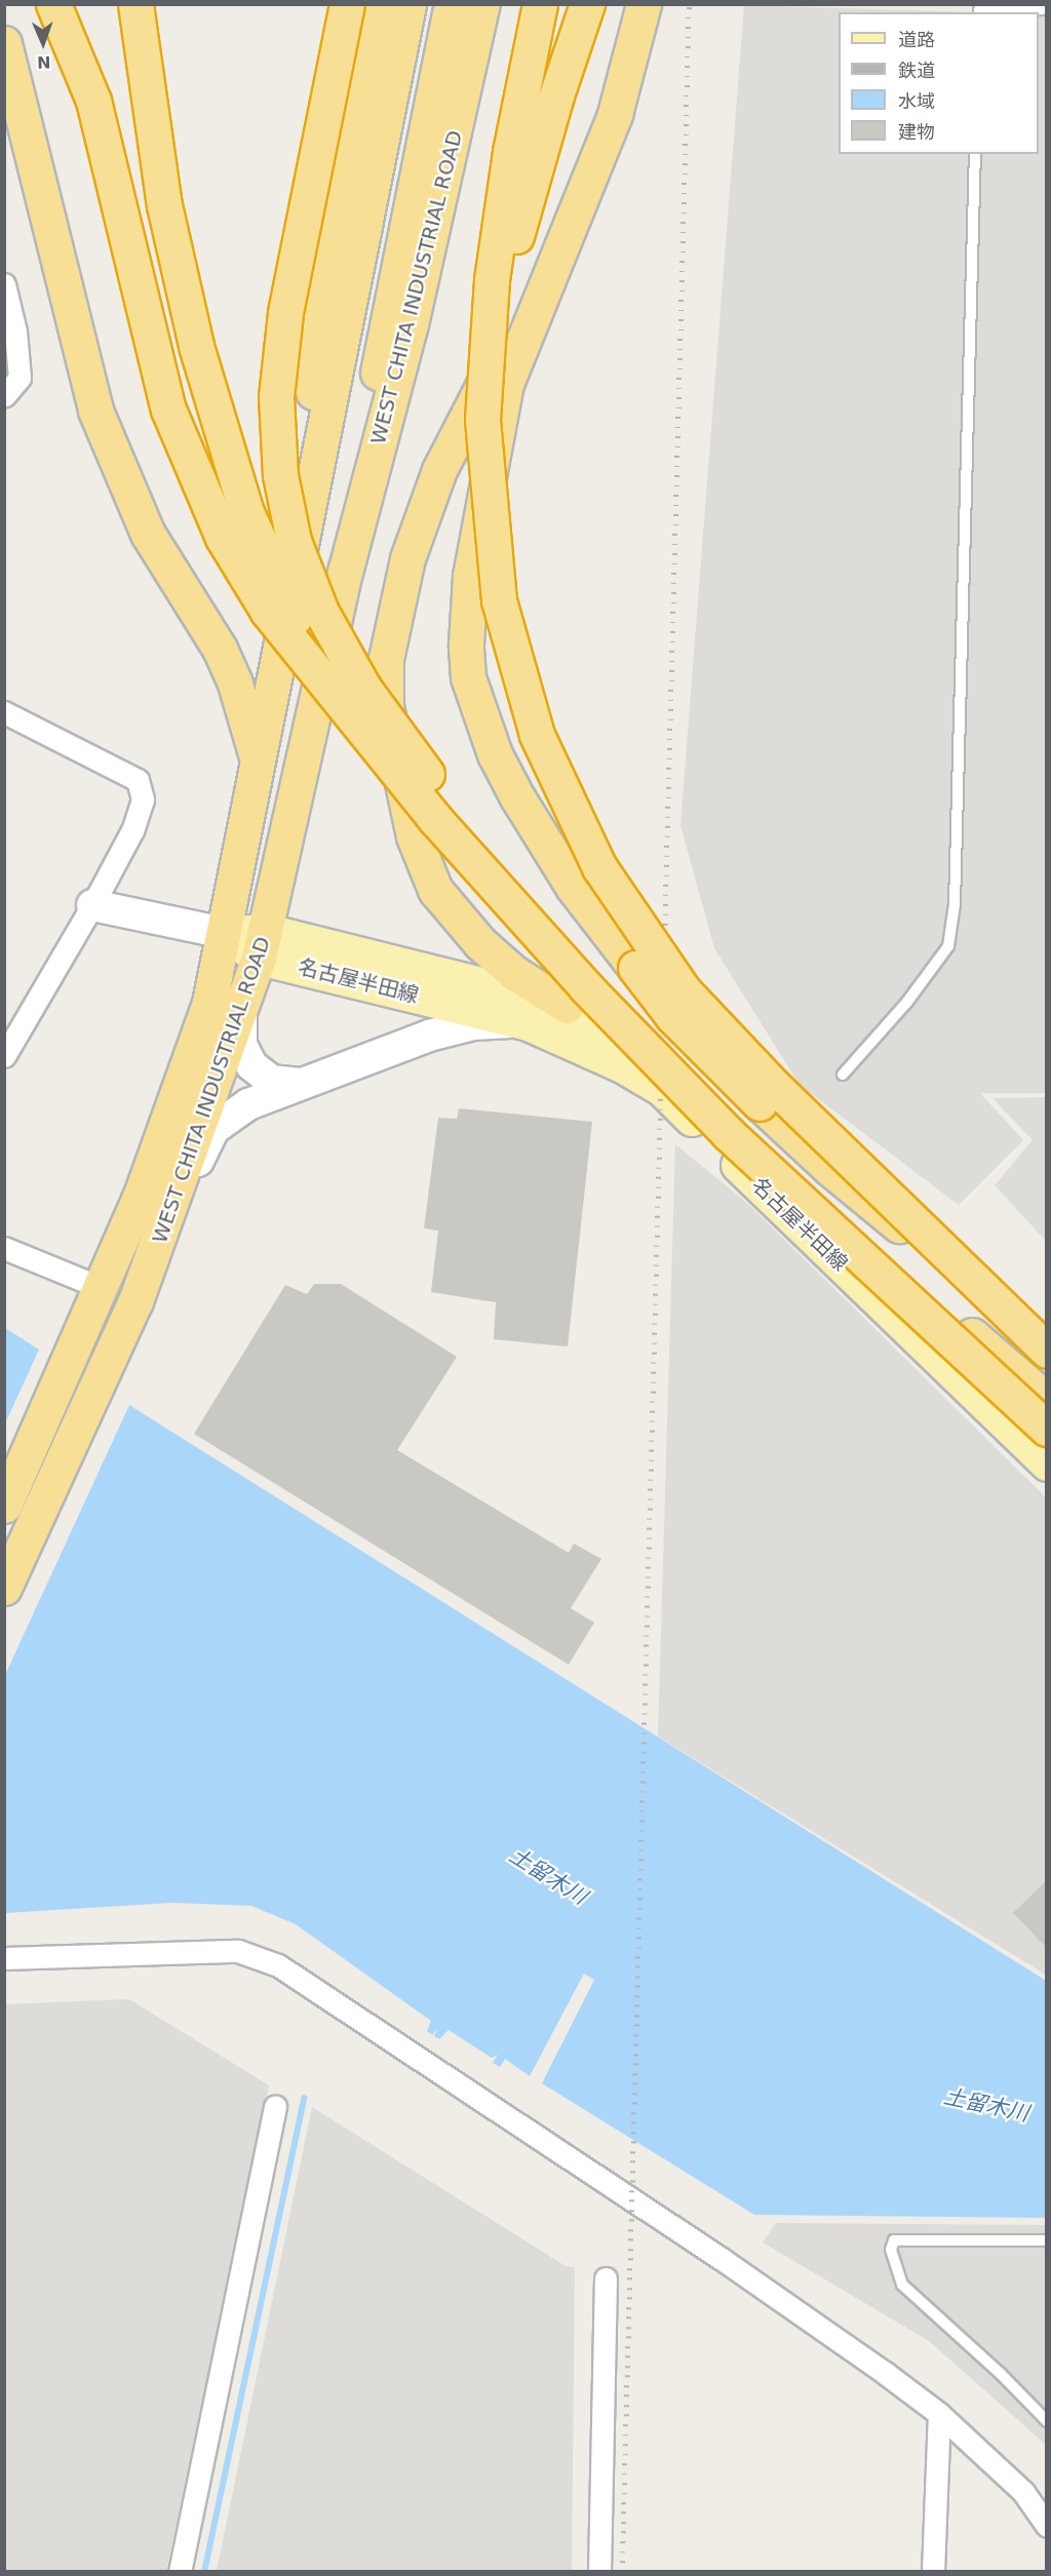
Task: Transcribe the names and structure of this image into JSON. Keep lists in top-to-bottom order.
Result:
{
  "streets": {
    "highway": ["WEST CHITA INDUSTRIAL ROAD"],
    "main road": ["名古屋半田線"]
  },
  "crossings": [
    ["WEST CHITA INDUSTRIAL ROAD", "名古屋半田線"]
  ],
  "water": ["土留木川"],
  "legend": [
    "道路",
    "鉄道",
    "水域",
    "建物"
  ],
  "north": "bottom"
}
